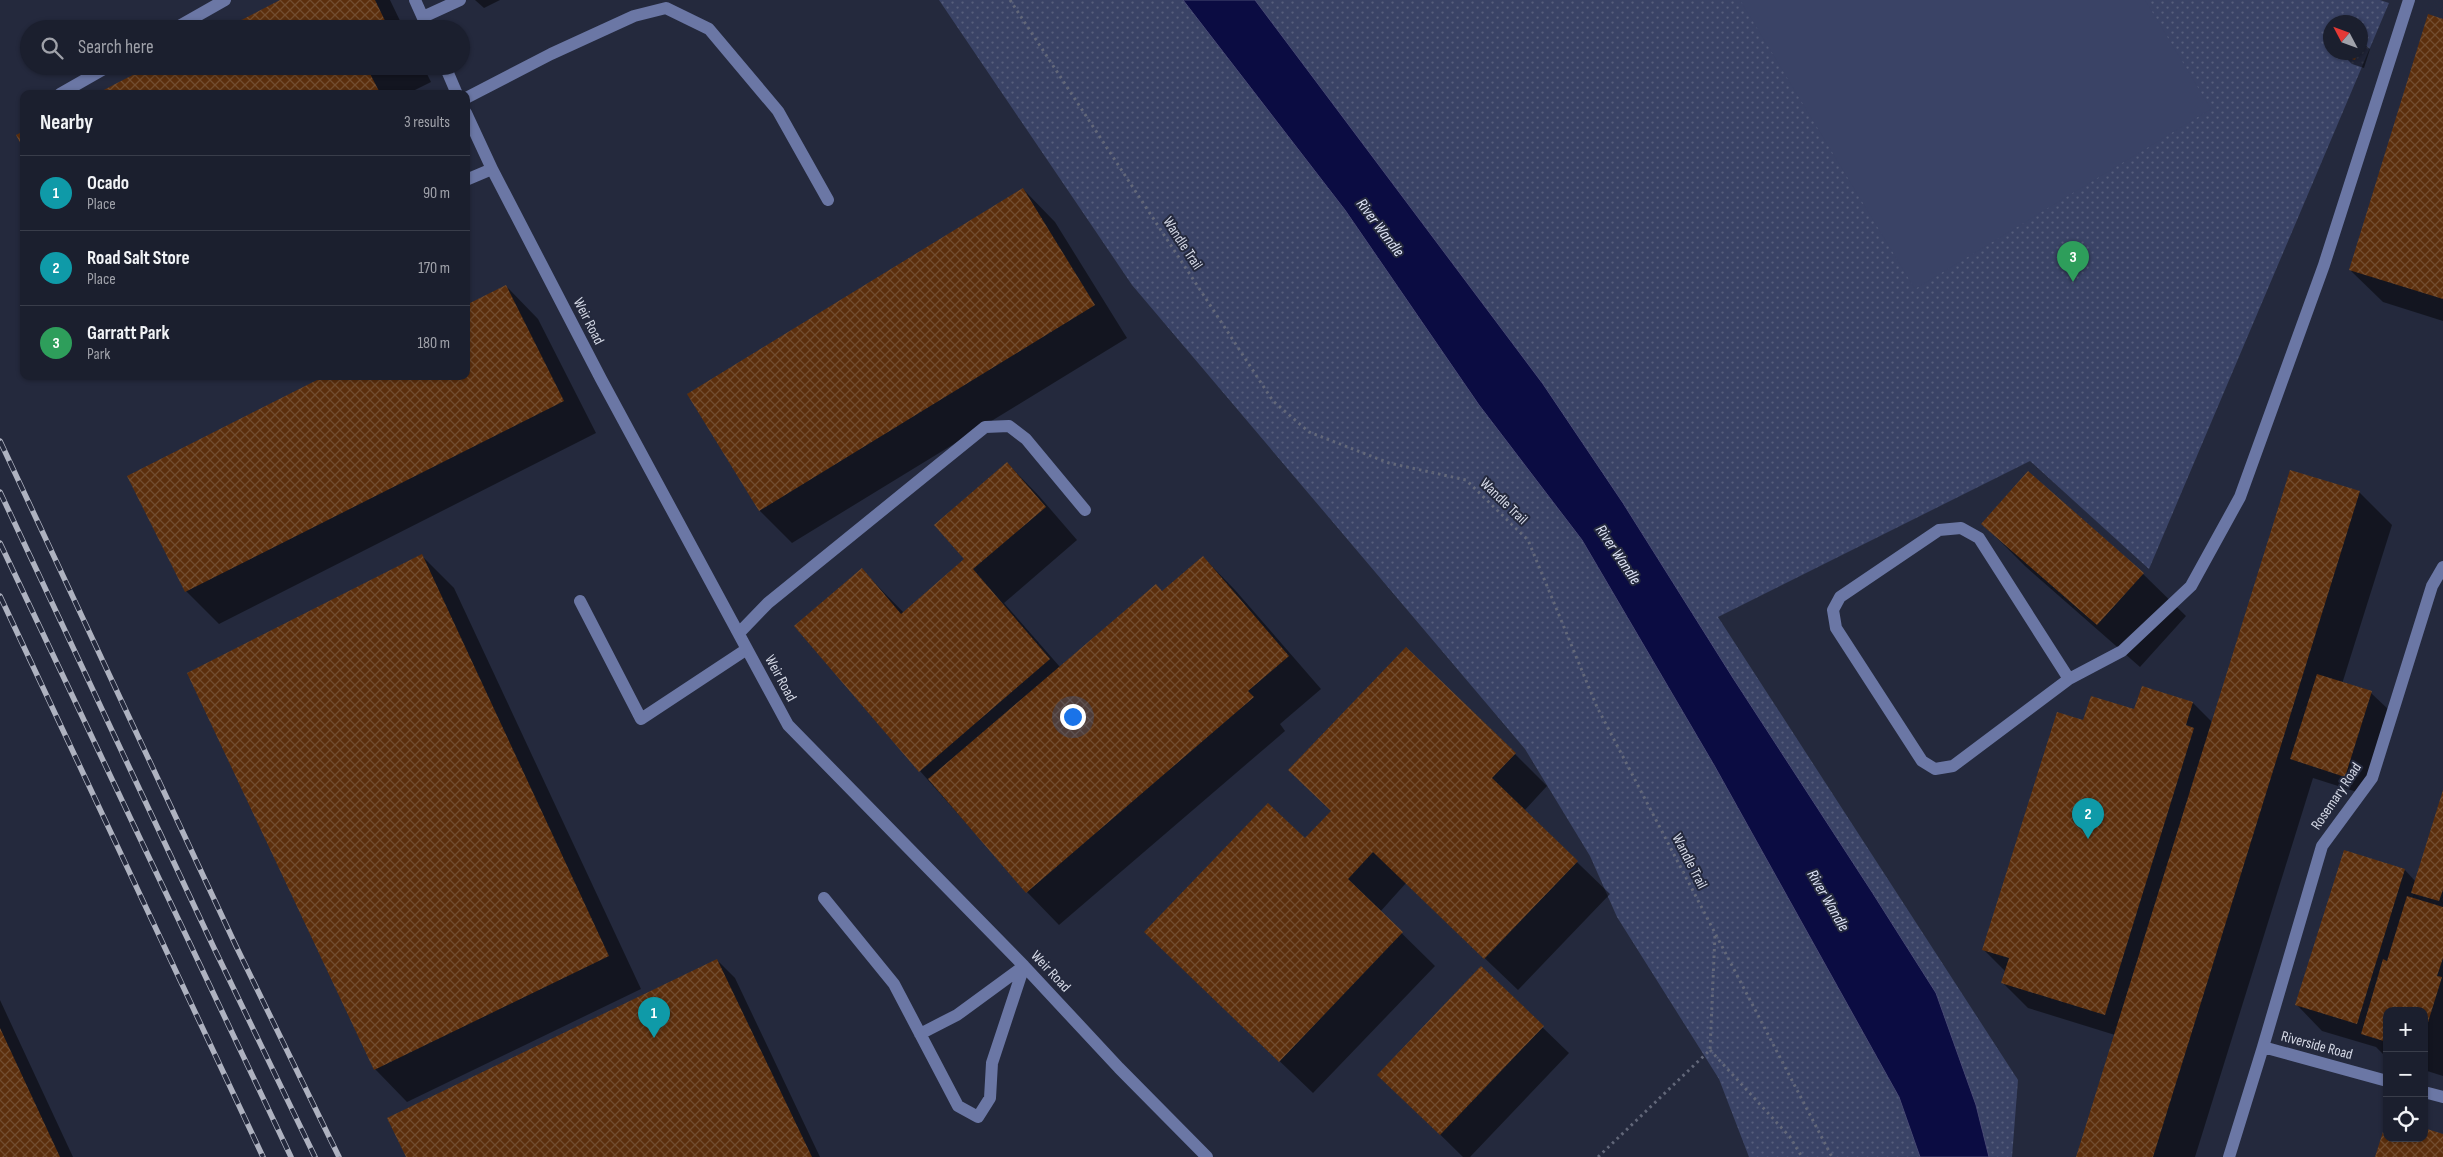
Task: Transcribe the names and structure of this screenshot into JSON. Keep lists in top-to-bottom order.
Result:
{
  "streets": {
    "lane": ["Weir Road", "Rosemary Road", "Riverside Road"],
    "path": ["Wandle Trail"]
  },
  "crossings": [
    ["Rosemary Road", "Riverside Road"]
  ],
  "water": ["River Wandle"],
  "north": "top left",
  "page": {
    "search": "Search here",
    "heading": ["Nearby", "3 results"],
    "list": [
      {
        "mark": "1",
        "name": "Ocado",
        "note": "Place",
        "value": "90 m"
      },
      {
        "mark": "2",
        "name": "Road Salt Store",
        "note": "Place",
        "value": "170 m"
      },
      {
        "mark": "3",
        "name": "Garratt Park",
        "note": "Park",
        "value": "180 m"
      }
    ],
    "pins": ["3", "2", "1"],
    "map_buttons": ["+", "−"]
  }
}
